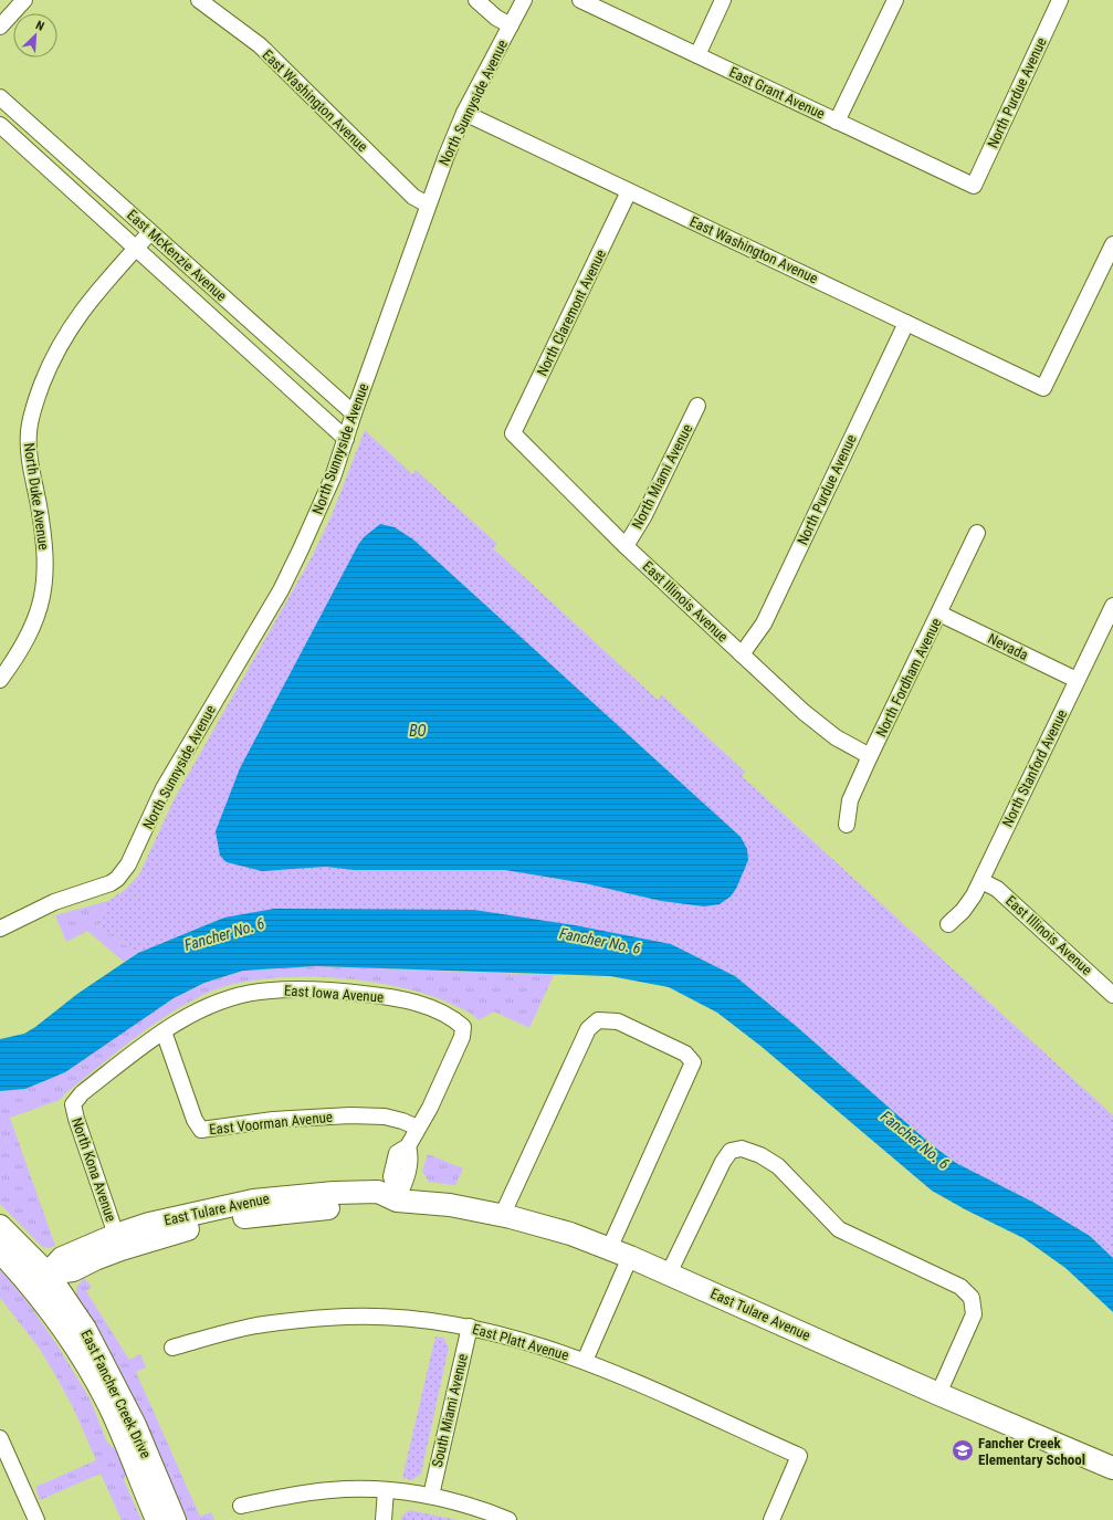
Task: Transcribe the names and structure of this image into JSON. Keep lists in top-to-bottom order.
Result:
{
  "streets": {
    "street": [
      "East Grant Avenue",
      "North Purdue Avenue",
      "East Washington Avenue",
      "North Sunnyside Avenue",
      "East McKenzie Avenue",
      "North Claremont Avenue",
      "North Miami Avenue",
      "North Duke Avenue",
      "East Illinois Avenue",
      "Nevada",
      "North Fordham Avenue",
      "North Stanford Avenue",
      "East Iowa Avenue",
      "East Voorman Avenue",
      "North Kona Avenue",
      "East Tulare Avenue",
      "East Platt Avenue",
      "East Fancher Creek Drive",
      "South Miami Avenue"
    ]
  },
  "crossings": [
    ["East Grant Avenue", "North Purdue Avenue"],
    ["North Purdue Avenue", "East Washington Avenue"],
    ["North Purdue Avenue", "East Illinois Avenue"],
    ["East Washington Avenue", "North Sunnyside Avenue"],
    ["East Washington Avenue", "North Claremont Avenue"],
    ["North Sunnyside Avenue", "East McKenzie Avenue"],
    ["East McKenzie Avenue", "North Duke Avenue"],
    ["North Claremont Avenue", "East Illinois Avenue"],
    ["North Miami Avenue", "East Illinois Avenue"],
    ["East Illinois Avenue", "North Fordham Avenue"],
    ["East Illinois Avenue", "North Stanford Avenue"],
    ["Nevada", "North Fordham Avenue"],
    ["Nevada", "North Stanford Avenue"],
    ["East Iowa Avenue", "East Voorman Avenue"],
    ["East Iowa Avenue", "North Kona Avenue"],
    ["North Kona Avenue", "East Tulare Avenue"],
    ["East Tulare Avenue", "East Fancher Creek Drive"],
    ["East Platt Avenue", "South Miami Avenue"]
  ],
  "water": ["BO", "Fancher No. 6"],
  "places": {
    "school or university": ["Fancher Creek Elementary School"]
  },
  "north": "top right"
}
